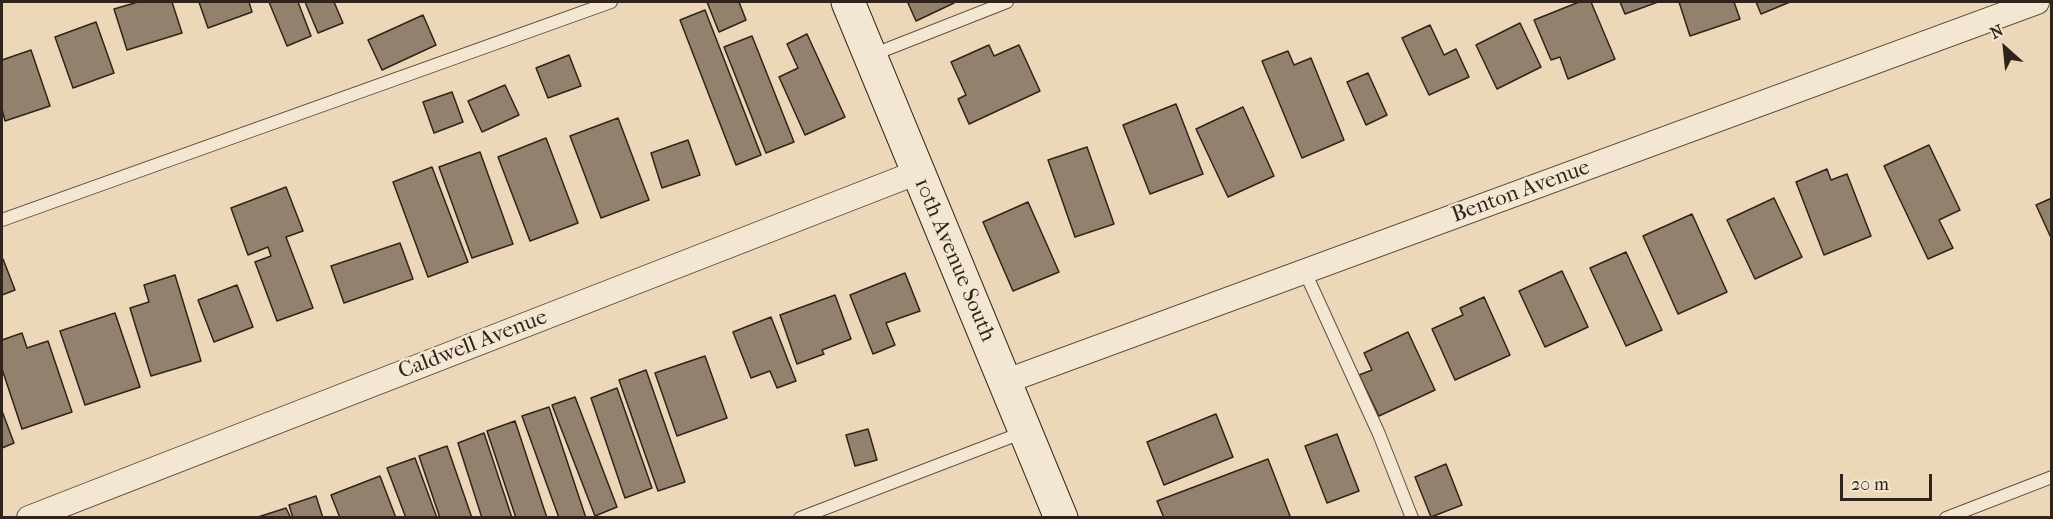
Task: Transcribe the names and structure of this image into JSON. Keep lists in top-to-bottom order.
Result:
{
  "streets": {
    "street": ["Benton Avenue", "10th Avenue South", "Caldwell Avenue"]
  },
  "crossings": [
    ["Benton Avenue", "10th Avenue South"],
    ["10th Avenue South", "Caldwell Avenue"]
  ],
  "scale_bar": "20 m",
  "north": "top left"
}
